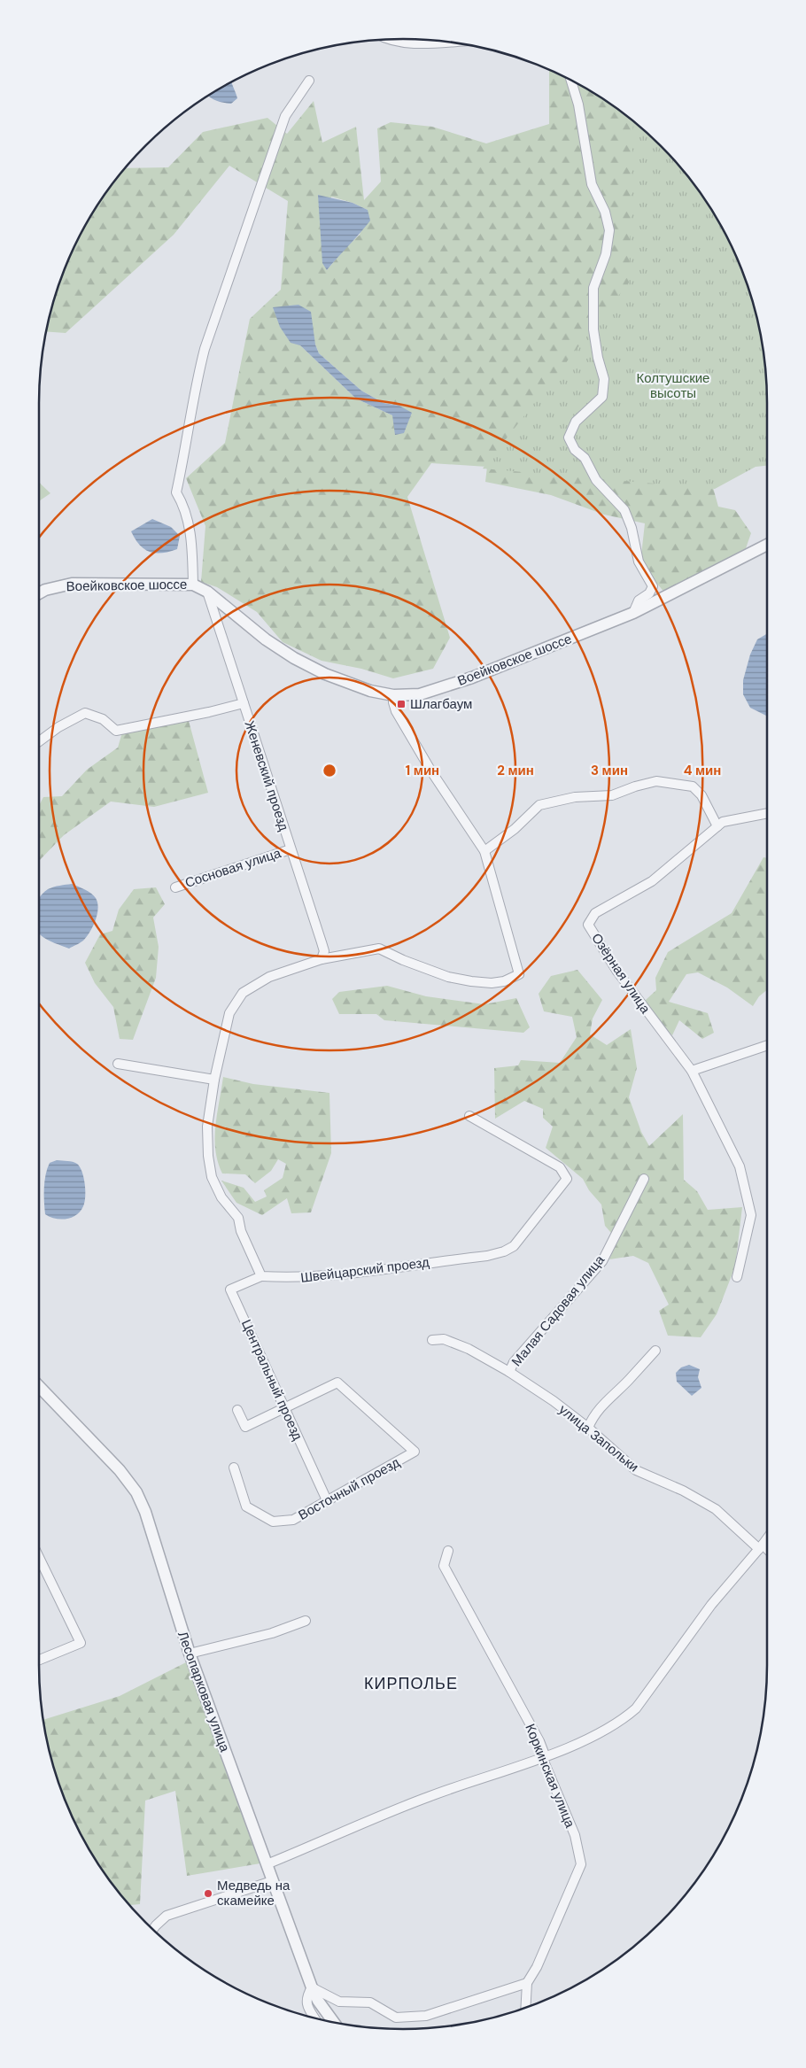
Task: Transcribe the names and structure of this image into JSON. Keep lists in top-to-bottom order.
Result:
{
  "streets": {
    "street": [
      "Воейковское шоссе",
      "Женевский проезд",
      "Сосновая улица",
      "Озёрная улица",
      "Швейцарский проезд",
      "Малая Садовая улица",
      "Центральный проезд",
      "улица Запольки",
      "Восточный проезд",
      "Лесопарковая улица",
      "Коркинская улица"
    ]
  },
  "crossings": [
    ["Воейковское шоссе", "Женевский проезд"],
    ["Женевский проезд", "Сосновая улица"],
    ["Швейцарский проезд", "Центральный проезд"],
    ["Малая Садовая улица", "улица Запольки"],
    ["Центральный проезд", "Восточный проезд"]
  ],
  "districts": ["КИРПОЛЬЕ"],
  "parks": ["Колтушские высоты"],
  "places": {
    "transit": ["Шлагбаум"],
    "other": ["Медведь на скамейке"]
  },
  "rings": [
    "1 мин",
    "2 мин",
    "3 мин",
    "4 мин"
  ]
}
